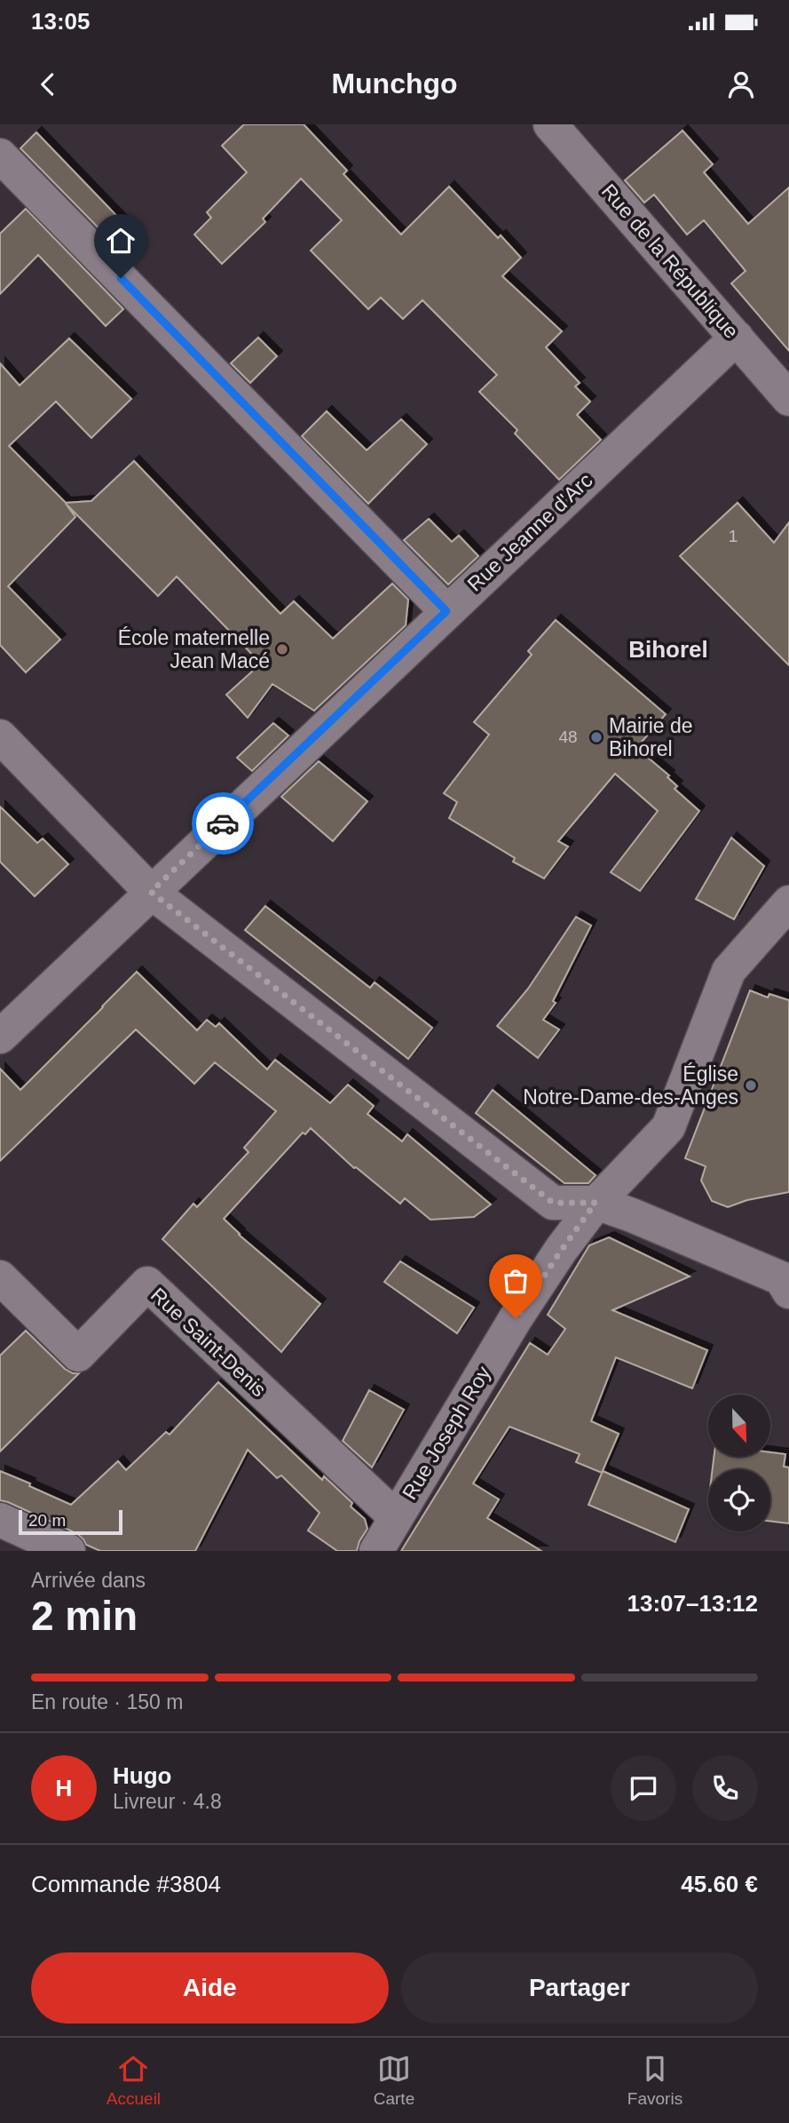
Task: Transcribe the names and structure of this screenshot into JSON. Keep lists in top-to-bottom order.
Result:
{
  "streets": {
    "street": [
      "Rue de la République",
      "Rue Jeanne d'Arc",
      "Rue Saint-Denis",
      "Rue Joseph Roy"
    ]
  },
  "crossings": [
    ["Rue de la République", "Rue Jeanne d'Arc"],
    ["Rue Saint-Denis", "Rue Joseph Roy"]
  ],
  "districts": ["Bihorel"],
  "places": ["École maternelle Jean Macé", "Mairie de Bihorel", "Église Notre-Dame-des-Anges"],
  "house_numbers": ["1", "48"],
  "scale_bar": "20 m",
  "north": "bottom",
  "page": {
    "status": "13:05",
    "header": "Munchgo",
    "scale": "20 m",
    "heading": ["2 min", "Arrivée dans", "13:07–13:12"],
    "panel": [
      "Hugo",
      "Livreur · 4.8",
      "Commande #3804",
      "45.60 €"
    ],
    "bar": "En route · 150 m",
    "round": "H",
    "buttons": ["Aide", "Partager"],
    "tabs": ["Accueil", "Carte", "Favoris"]
  }
}
